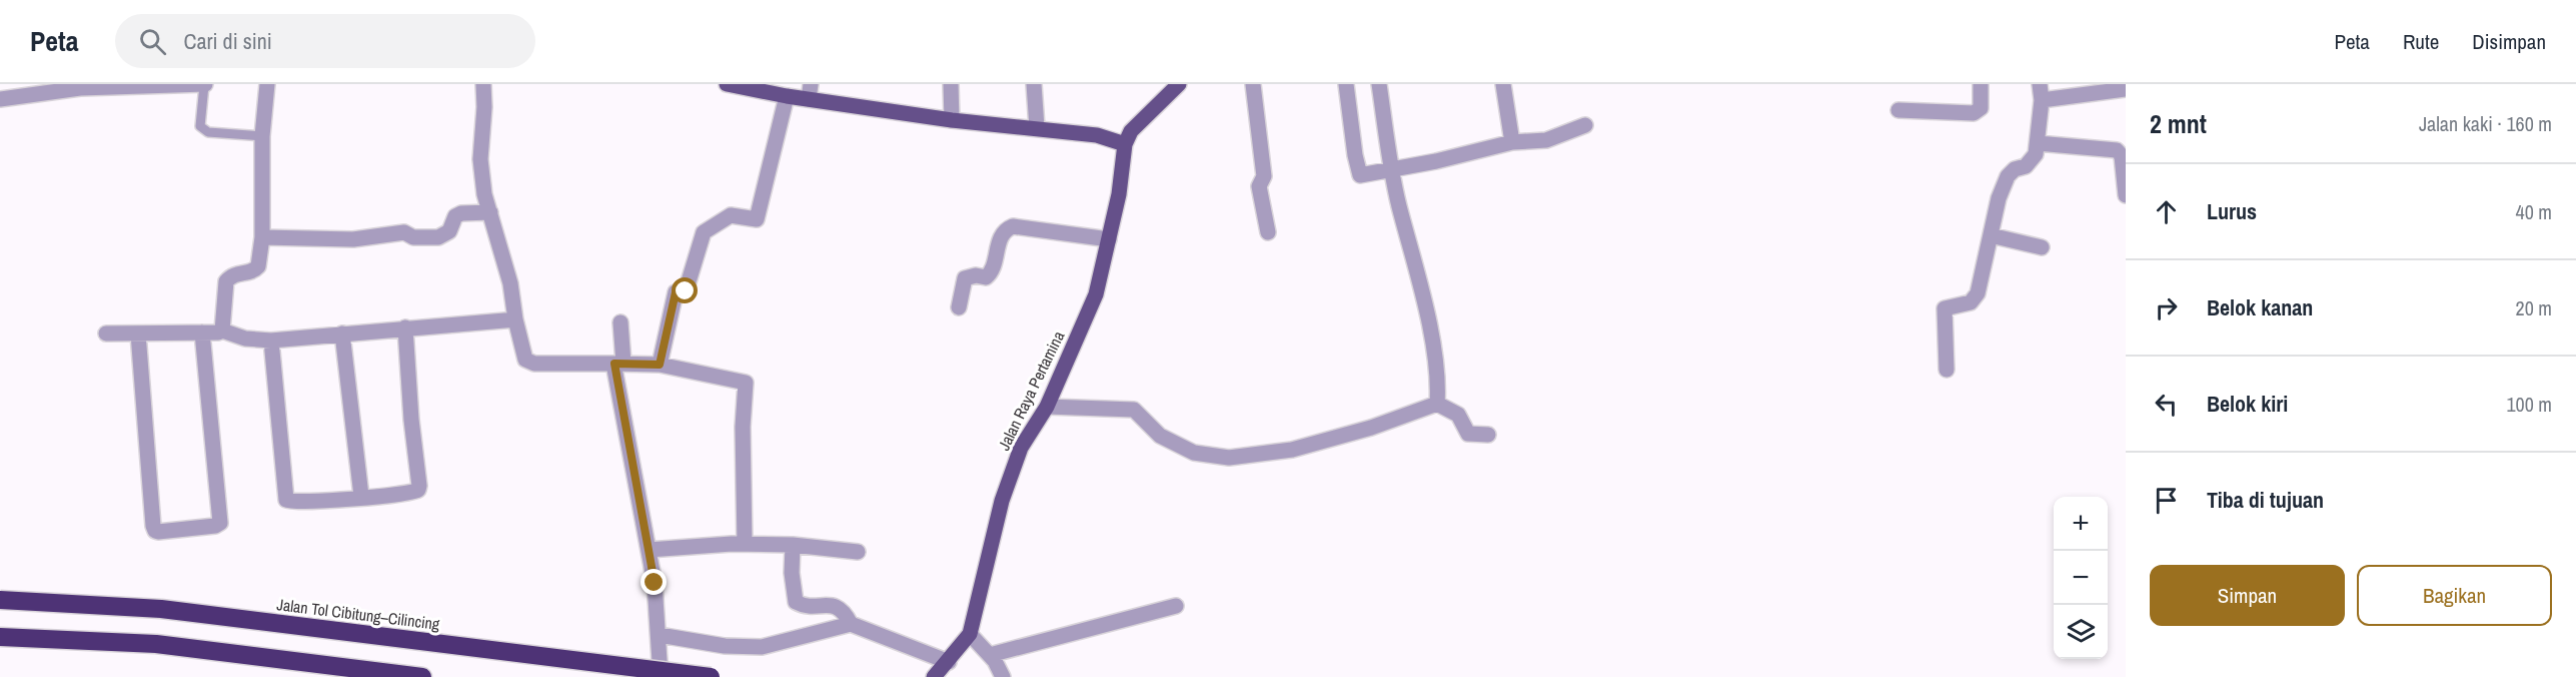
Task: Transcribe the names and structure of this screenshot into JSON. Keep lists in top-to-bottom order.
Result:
{
  "streets": {
    "highway": ["Jalan Tol Cibitung–Cilincing"],
    "main road": ["Jalan Raya Pertamina"]
  },
  "page": {
    "header": "Peta",
    "search": "Cari di sini",
    "nav": ["Peta", "Rute", "Disimpan"],
    "heading": ["2 mnt", "Jalan kaki · 160 m"],
    "list": [
      ["Lurus", "40 m"],
      ["Belok kanan", "20 m"],
      ["Belok kiri", "100 m"],
      "Tiba di tujuan"
    ],
    "map_buttons": ["+", "−"],
    "buttons": ["Simpan", "Bagikan"]
  }
}
